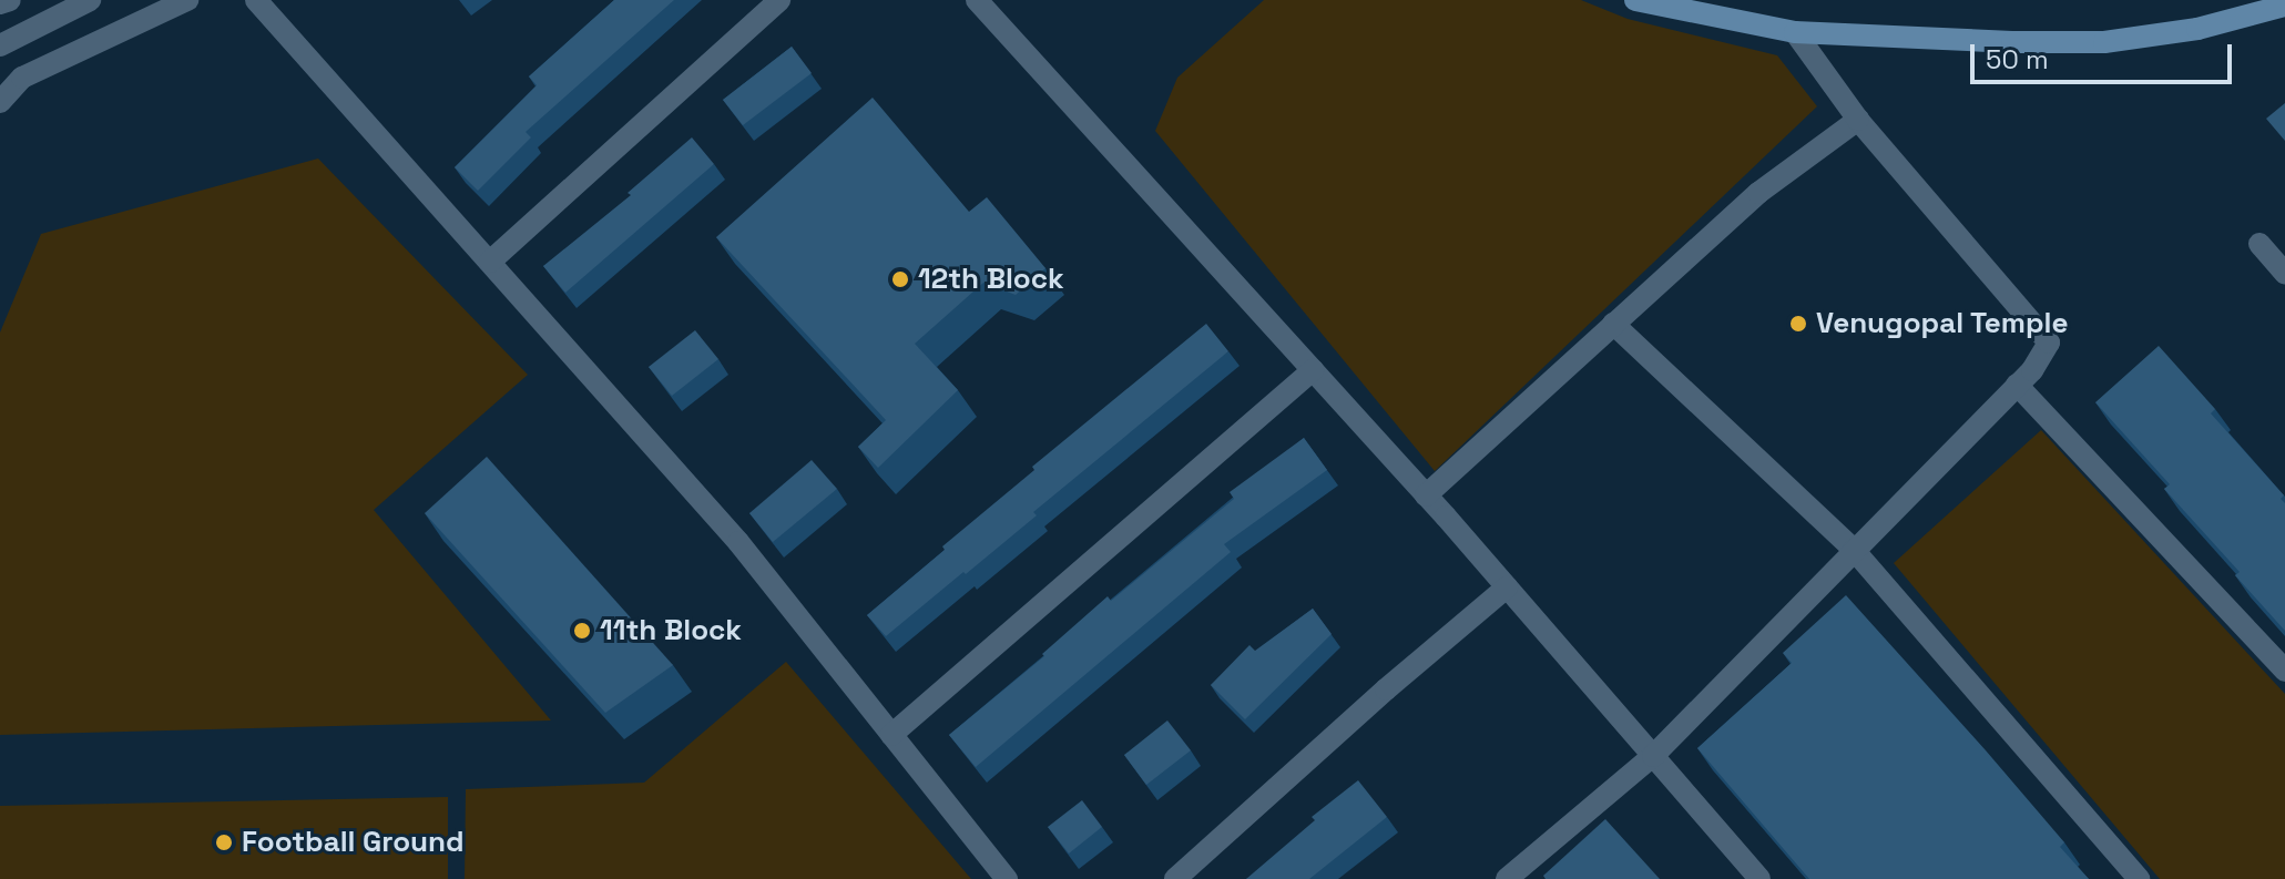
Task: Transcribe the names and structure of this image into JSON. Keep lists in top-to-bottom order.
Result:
{
  "places": [
    "12th Block",
    "Venugopal Temple",
    "11th Block",
    "Football Ground"
  ],
  "scale_bar": "50 m"
}
